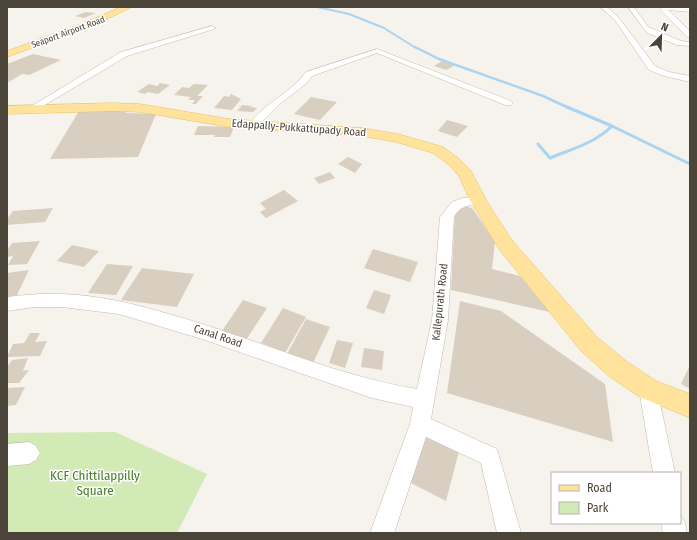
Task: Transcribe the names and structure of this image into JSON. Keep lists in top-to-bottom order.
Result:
{
  "streets": {
    "main road": ["Seaport Airport Road", "Edappally-Pukkattupady Road"],
    "street": ["Kallepurath Road", "Canal Road"]
  },
  "crossings": [
    ["Edappally-Pukkattupady Road", "Kallepurath Road"],
    ["Kallepurath Road", "Canal Road"]
  ],
  "parks": ["KCF Chittilappilly Square"],
  "legend": ["Road", "Park"],
  "north": "top right"
}
